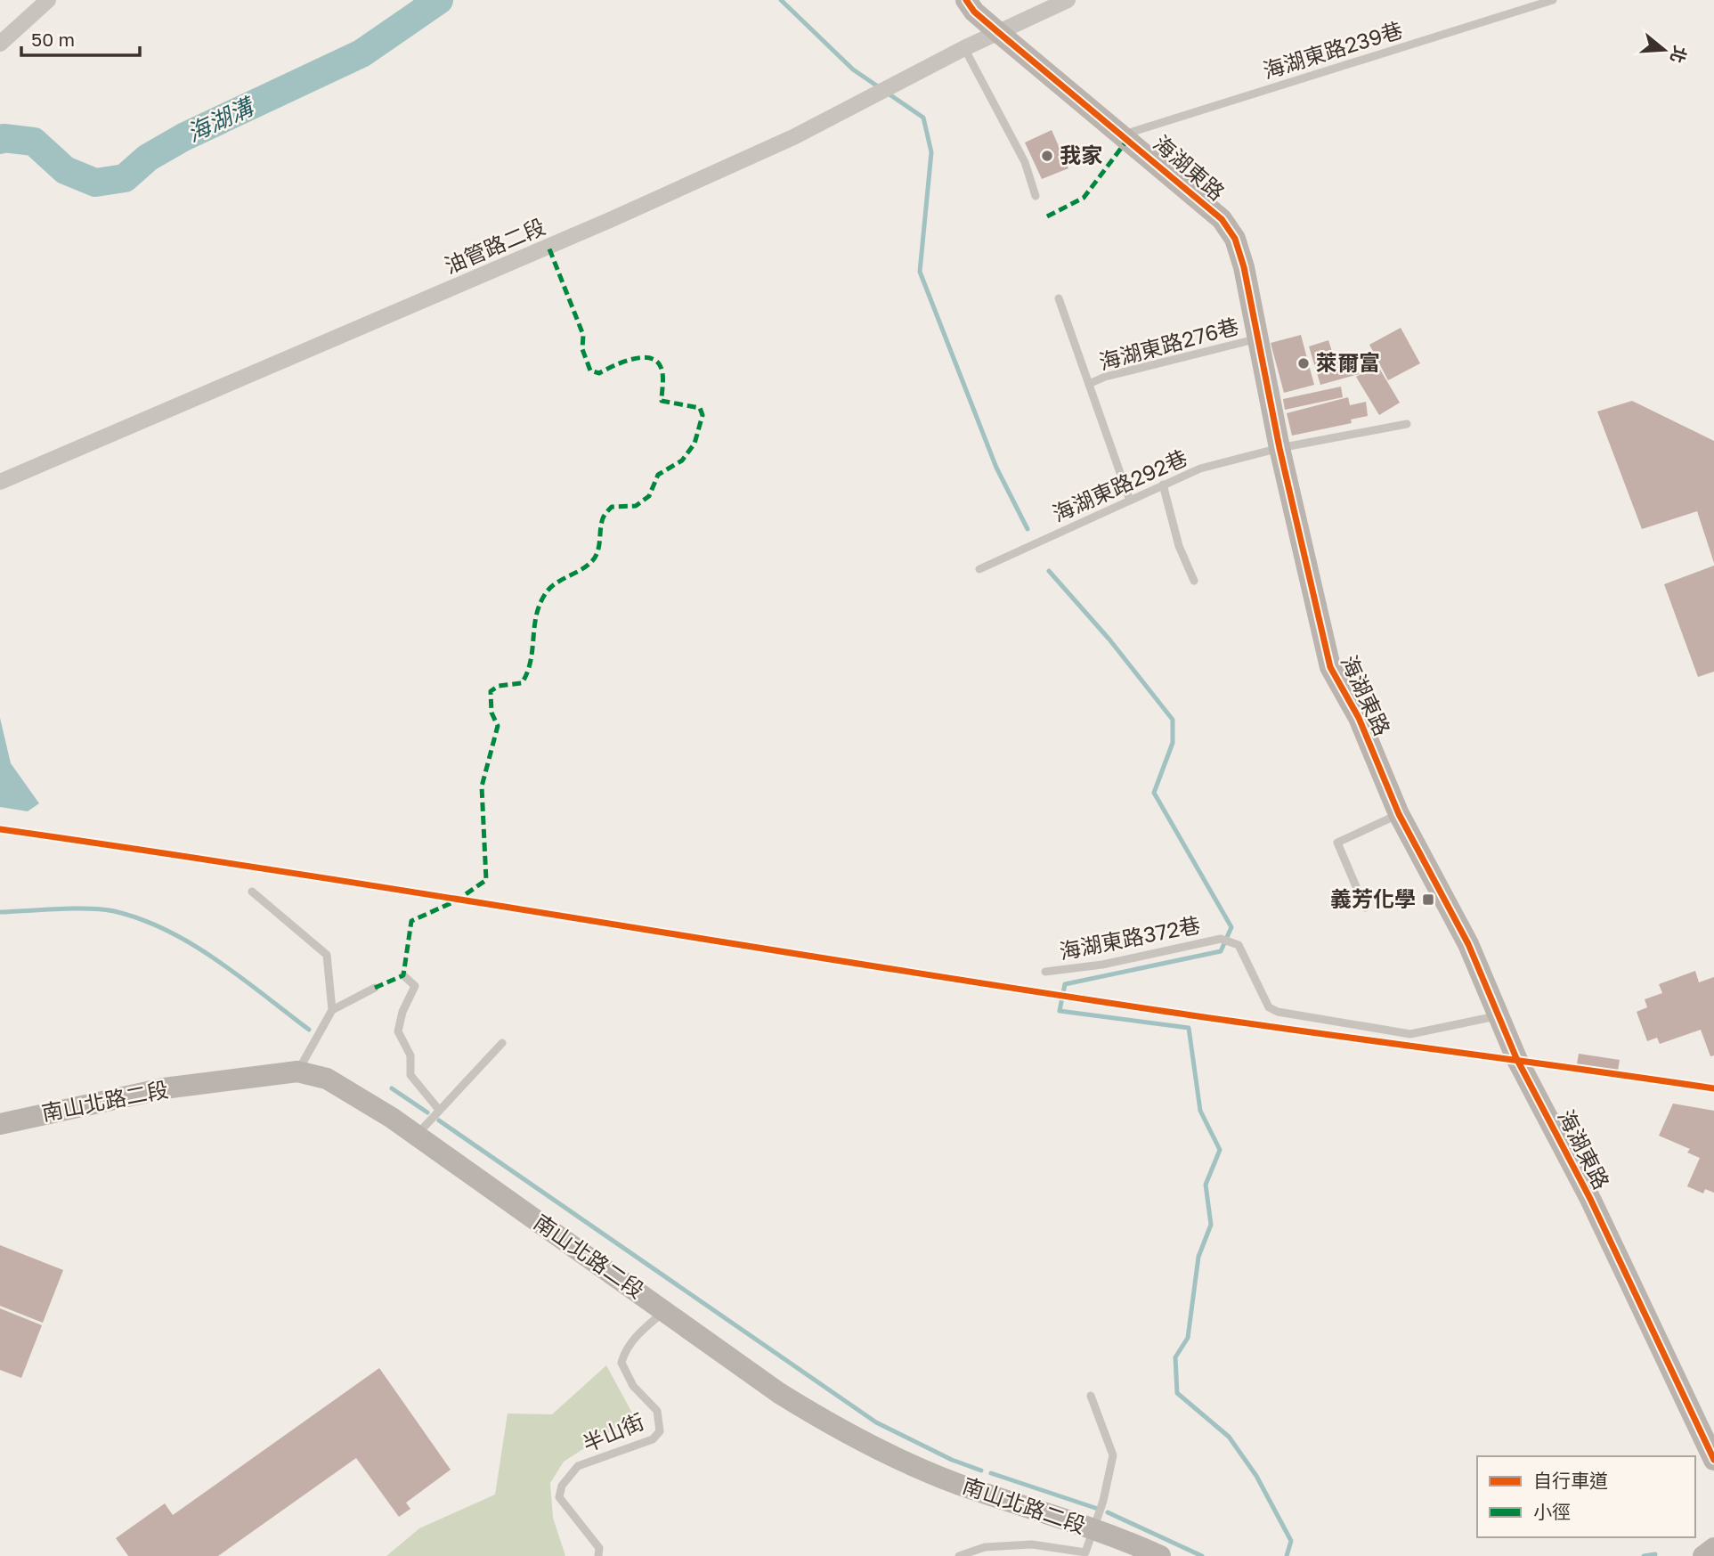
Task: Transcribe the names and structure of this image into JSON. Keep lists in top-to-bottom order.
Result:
{
  "streets": {
    "street": ["海湖東路", "油管路二段", "南山北路二段"],
    "lane": [
      "海湖東路239巷",
      "海湖東路276巷",
      "海湖東路292巷",
      "海湖東路372巷",
      "半山街"
    ]
  },
  "crossings": [
    ["海湖東路239巷", "海湖東路"],
    ["海湖東路", "油管路二段"],
    ["海湖東路", "海湖東路276巷"],
    ["海湖東路", "海湖東路292巷"],
    ["海湖東路", "海湖東路372巷"],
    ["海湖東路276巷", "海湖東路292巷"],
    ["南山北路二段", "半山街"]
  ],
  "water": ["海湖溝"],
  "places": {
    "other": ["我家", "萊爾富"],
    "transit": ["義芳化學"]
  },
  "legend": ["自行車道", "小徑"],
  "scale_bar": "50 m",
  "north": "right"
}
